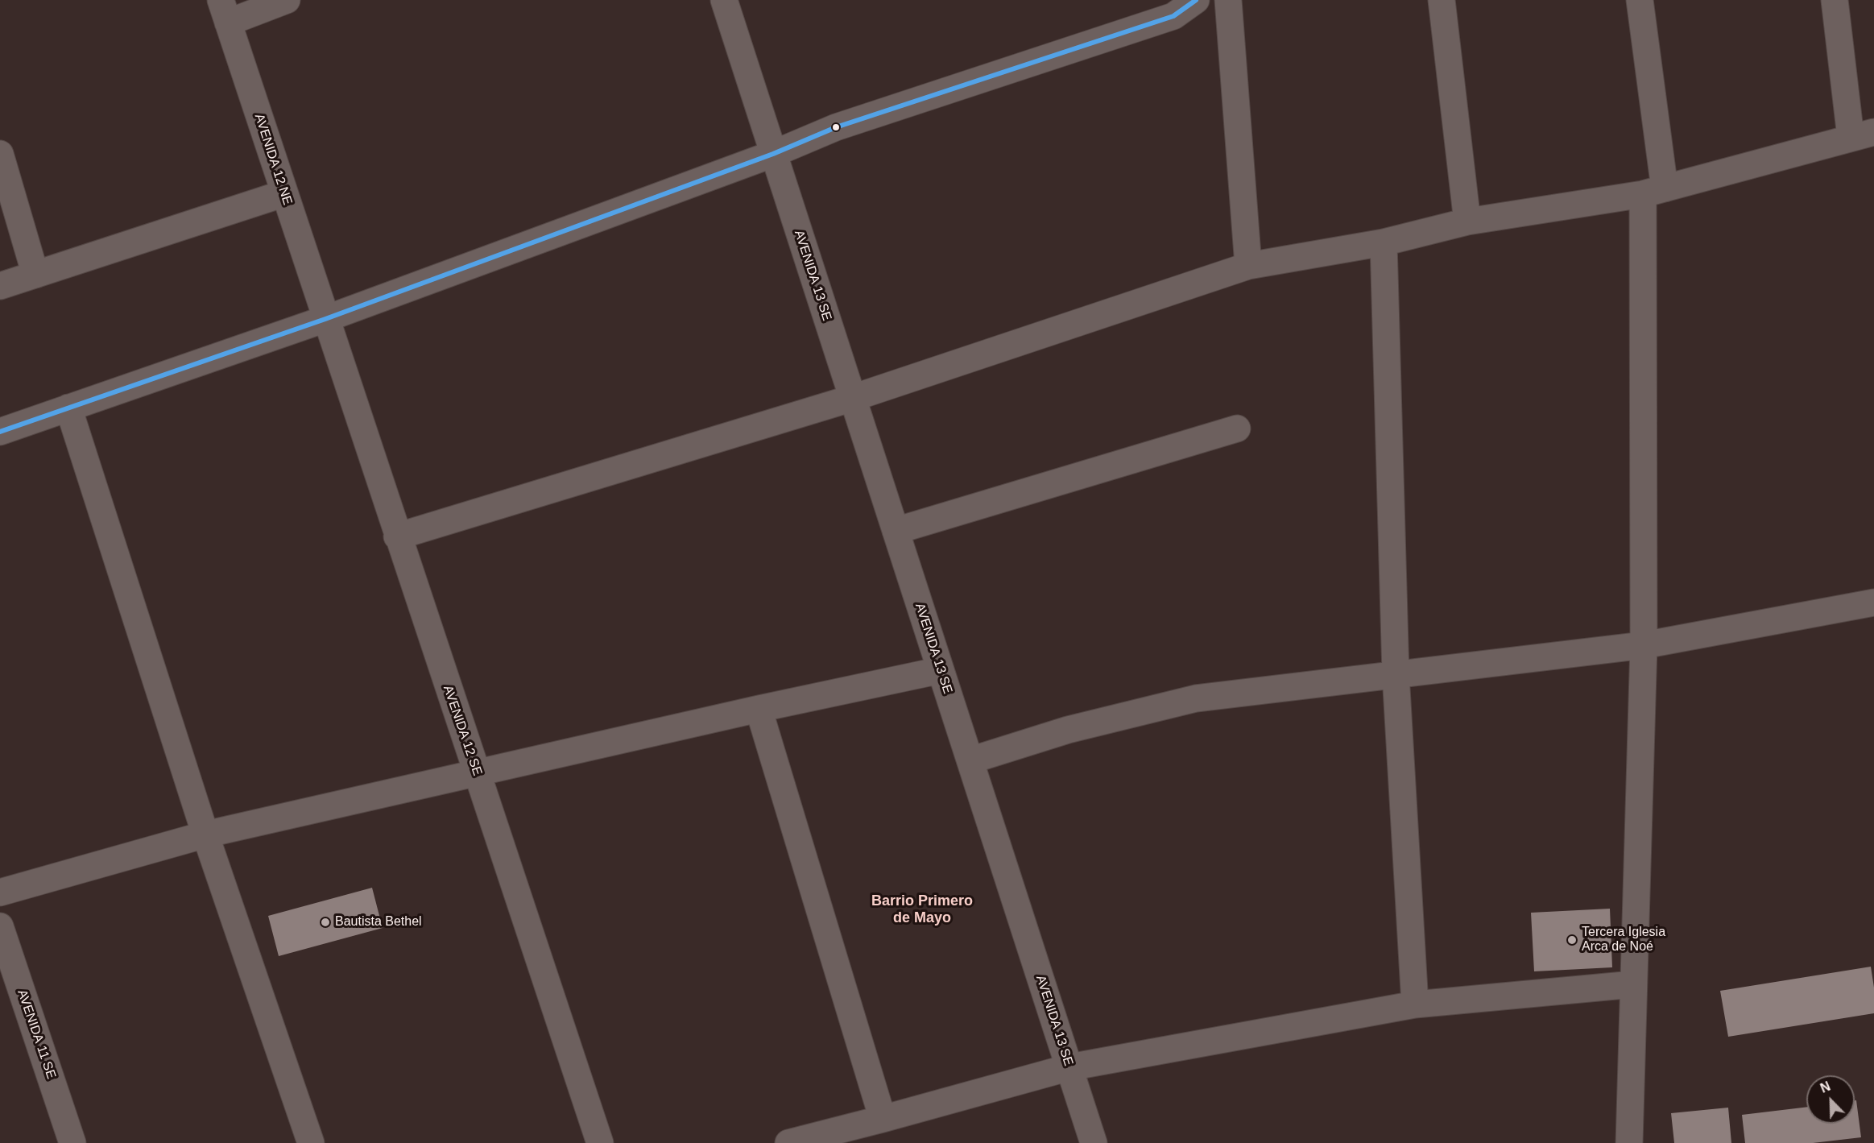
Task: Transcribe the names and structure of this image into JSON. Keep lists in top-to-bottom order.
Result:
{
  "streets": {
    "street": [
      "AVENIDA 12 NE",
      "AVENIDA 13 SE",
      "AVENIDA 12 SE",
      "AVENIDA 11 SE"
    ]
  },
  "crossings": [
    ["AVENIDA 12 NE", "AVENIDA 12 SE"]
  ],
  "districts": ["Barrio Primero de Mayo"],
  "places": ["Bautista Bethel", "Tercera Iglesia Arca de Noé"],
  "north": "top left"
}
